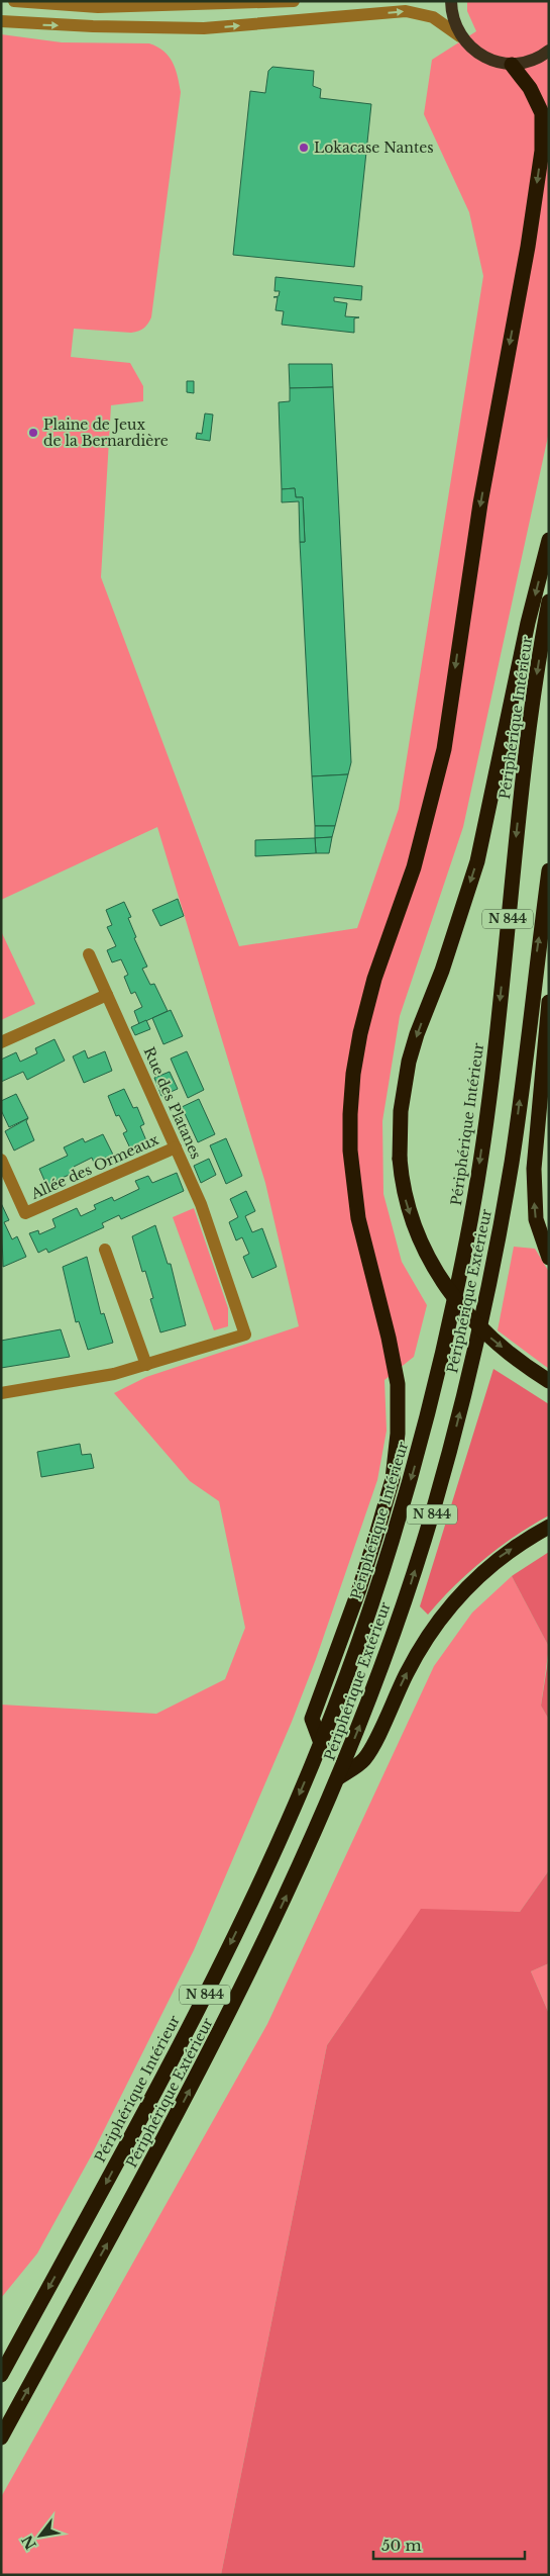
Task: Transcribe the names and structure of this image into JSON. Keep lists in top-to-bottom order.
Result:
{
  "streets": {
    "highway": ["Périphérique Intérieur", "N 844", "Périphérique Extérieur"],
    "street": ["Rue des Platanes", "Allée des Ormeaux"]
  },
  "crossings": [
    ["Rue des Platanes", "Allée des Ormeaux"]
  ],
  "places": ["Lokacase Nantes", "Plaine de Jeux de la Bernardière"],
  "scale_bar": "50 m",
  "north": "bottom left"
}
